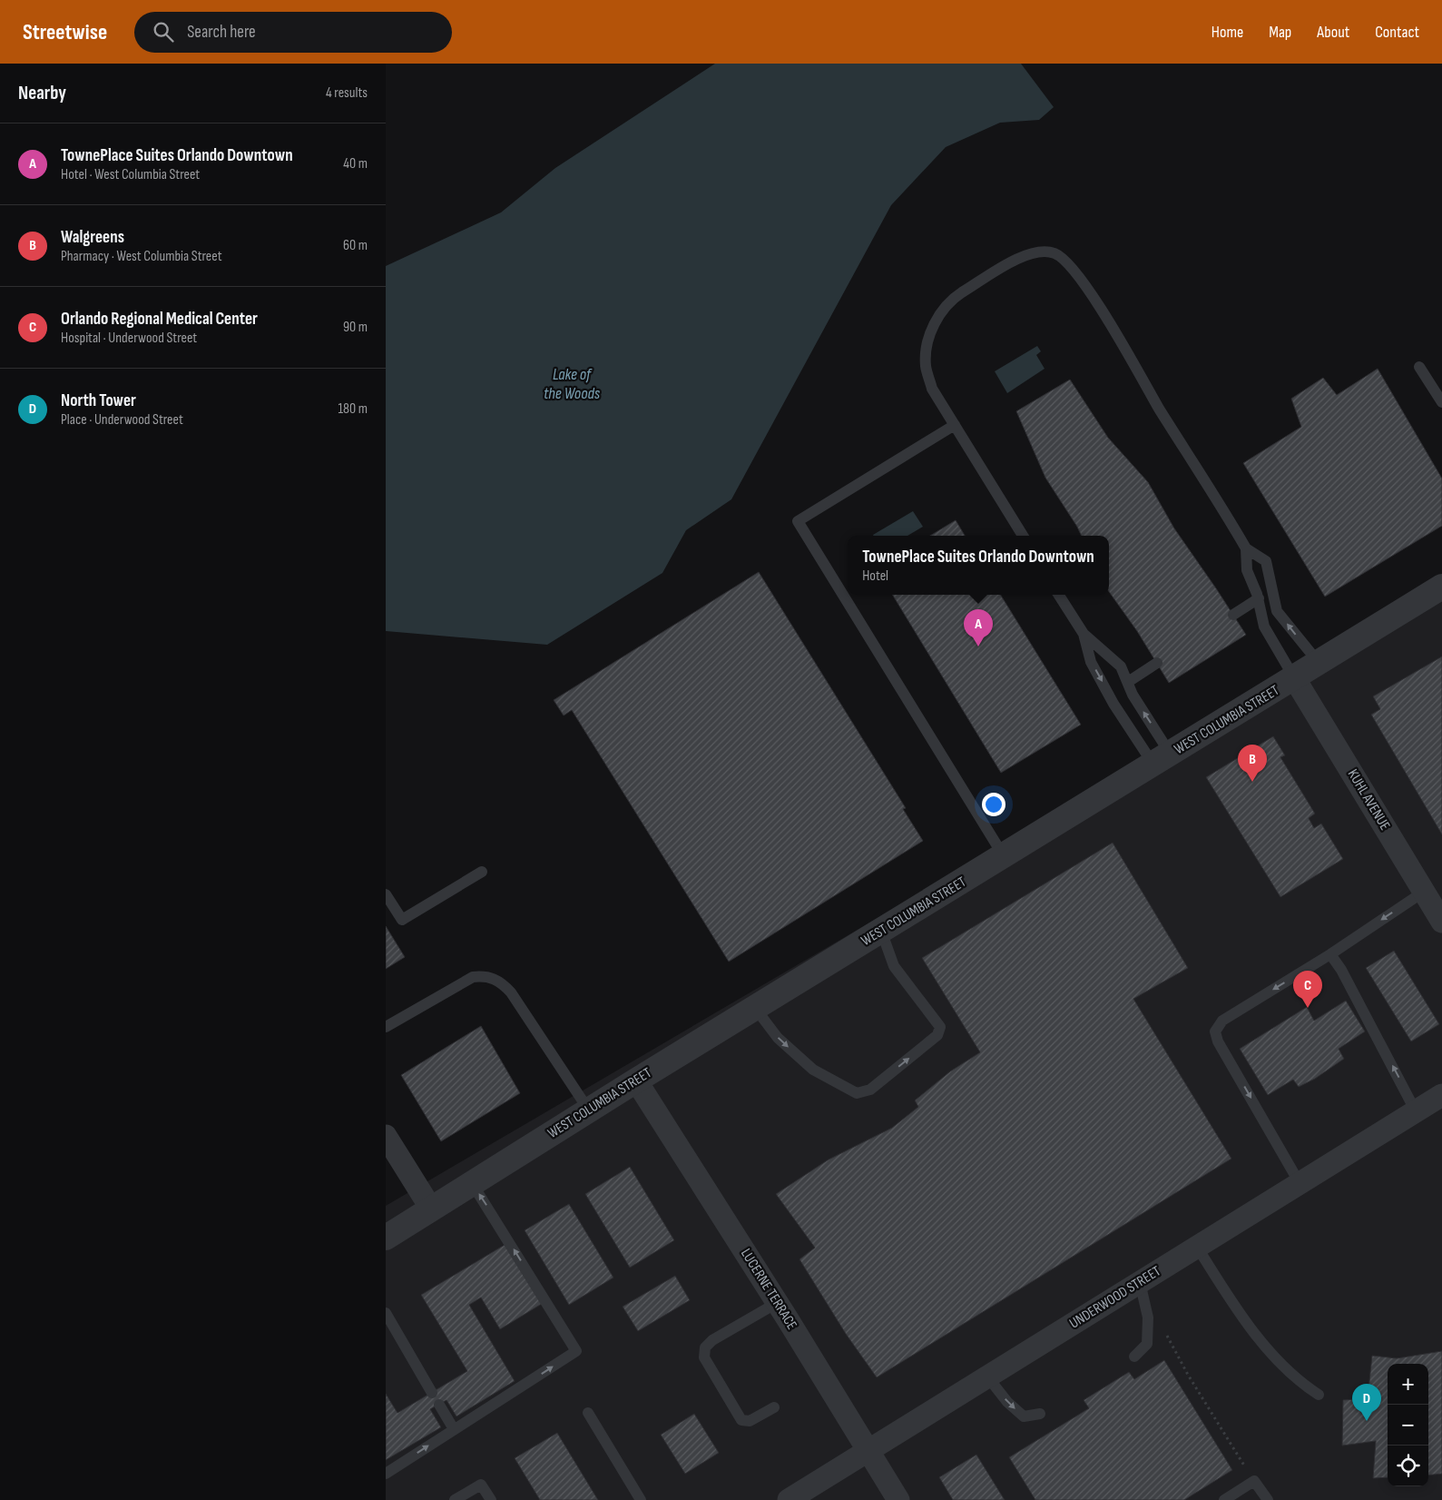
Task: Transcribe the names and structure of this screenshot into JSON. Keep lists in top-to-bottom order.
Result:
{
  "streets": {
    "street": [
      "WEST COLUMBIA STREET",
      "KUHL AVENUE",
      "LUCERNE TERRACE",
      "UNDERWOOD STREET"
    ]
  },
  "crossings": [
    ["WEST COLUMBIA STREET", "KUHL AVENUE"],
    ["WEST COLUMBIA STREET", "LUCERNE TERRACE"],
    ["LUCERNE TERRACE", "UNDERWOOD STREET"]
  ],
  "water": ["Lake of the Woods"],
  "page": {
    "header": "Streetwise",
    "search": "Search here",
    "nav": [
      "Home",
      "Map",
      "About",
      "Contact"
    ],
    "heading": ["Nearby", "4 results"],
    "list": [
      {
        "mark": "A",
        "name": "TownePlace Suites Orlando Downtown",
        "note": "Hotel · West Columbia Street",
        "value": "40 m"
      },
      {
        "mark": "B",
        "name": "Walgreens",
        "note": "Pharmacy · West Columbia Street",
        "value": "60 m"
      },
      {
        "mark": "C",
        "name": "Orlando Regional Medical Center",
        "note": "Hospital · Underwood Street",
        "value": "90 m"
      },
      {
        "mark": "D",
        "name": "North Tower",
        "note": "Place · Underwood Street",
        "value": "180 m"
      }
    ],
    "popup": ["TownePlace Suites Orlando Downtown", "Hotel"],
    "pins": [
      "A",
      "B",
      "C",
      "D"
    ],
    "map_buttons": ["+", "−"]
  }
}
